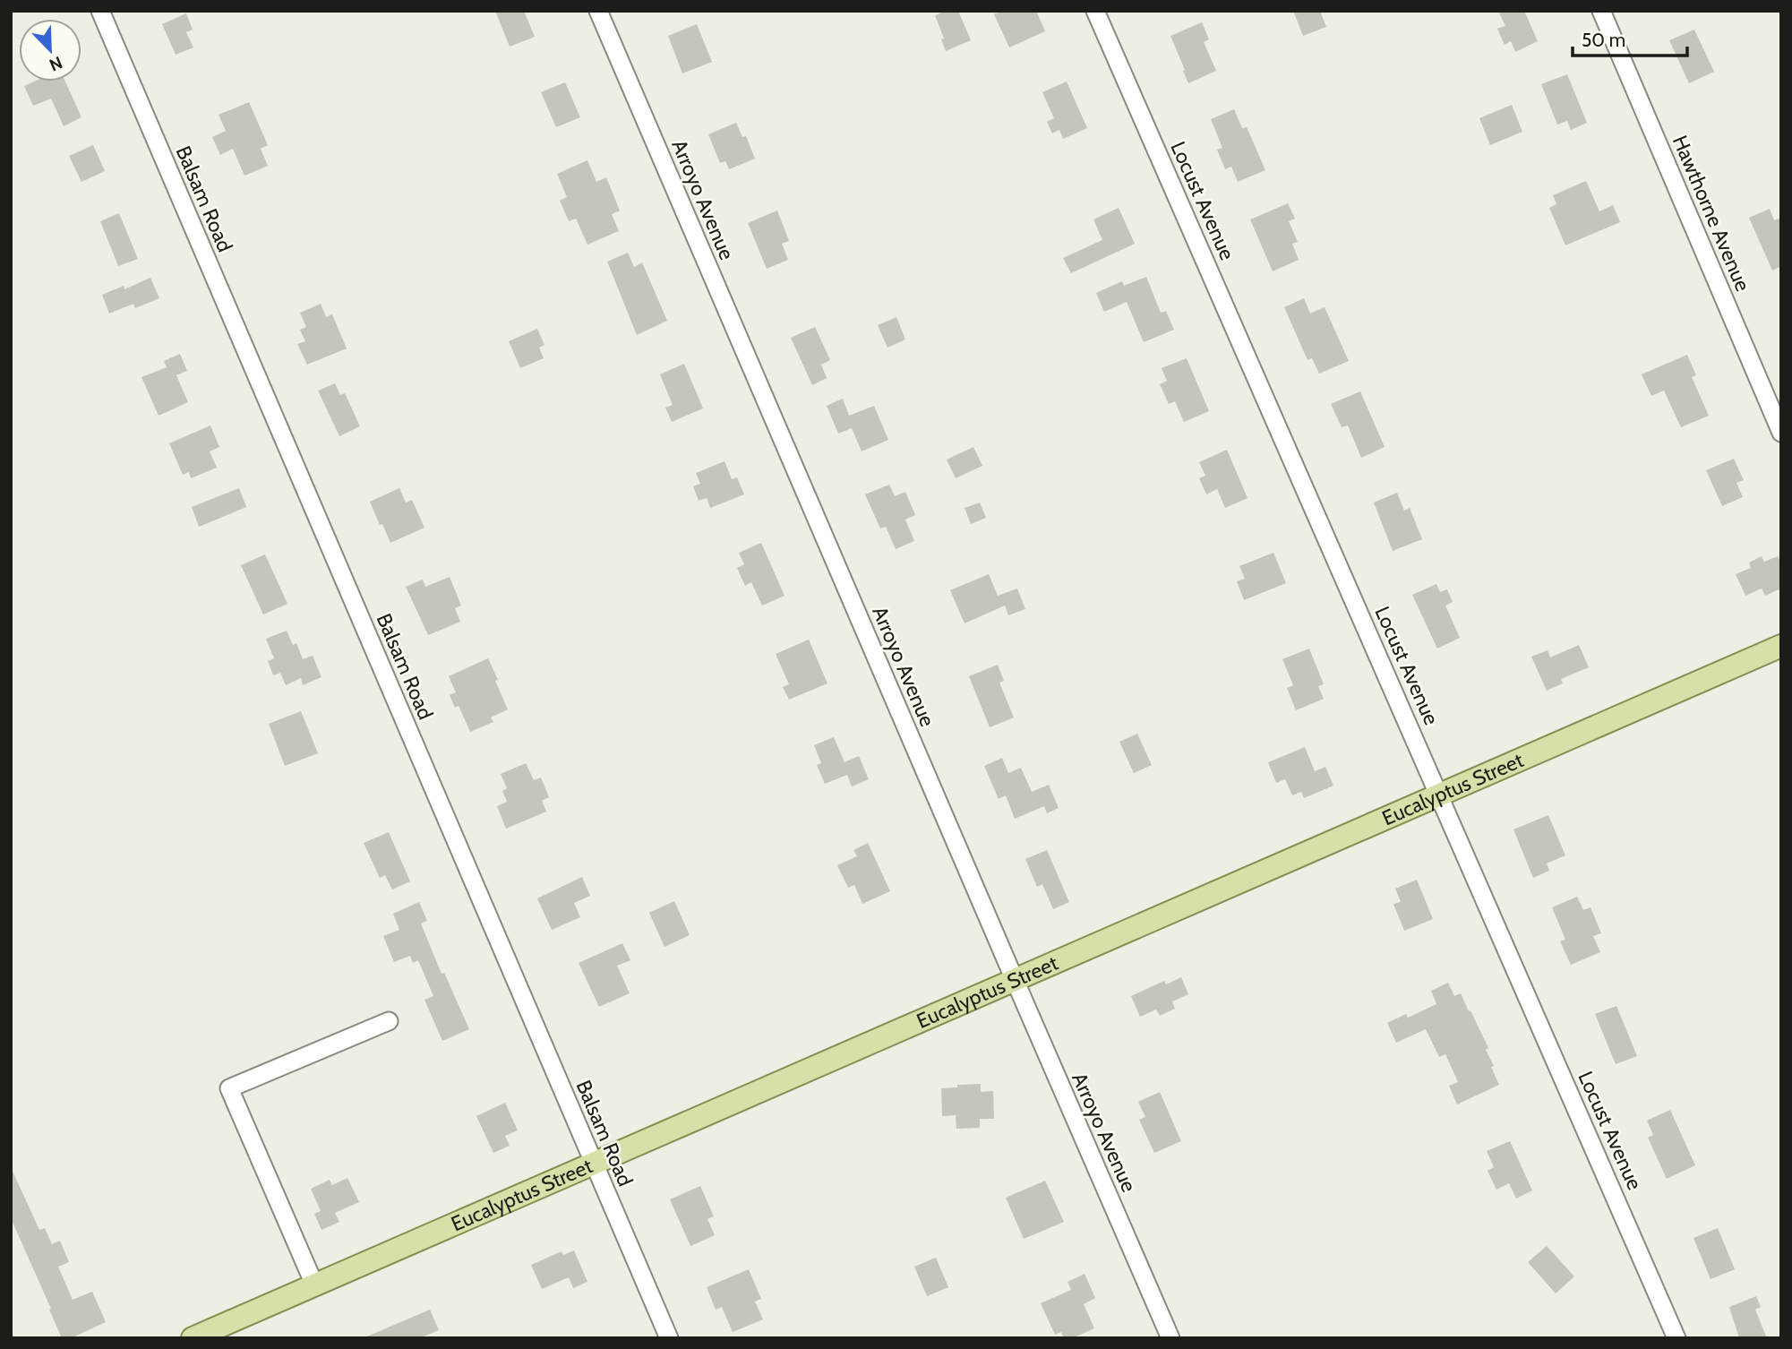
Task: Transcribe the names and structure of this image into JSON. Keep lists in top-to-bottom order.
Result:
{
  "streets": {
    "main road": ["Eucalyptus Street"],
    "street": [
      "Balsam Road",
      "Arroyo Avenue",
      "Locust Avenue",
      "Hawthorne Avenue"
    ]
  },
  "crossings": [
    ["Balsam Road", "Eucalyptus Street"],
    ["Arroyo Avenue", "Eucalyptus Street"],
    ["Locust Avenue", "Eucalyptus Street"]
  ],
  "scale_bar": "50 m",
  "north": "bottom right"
}
